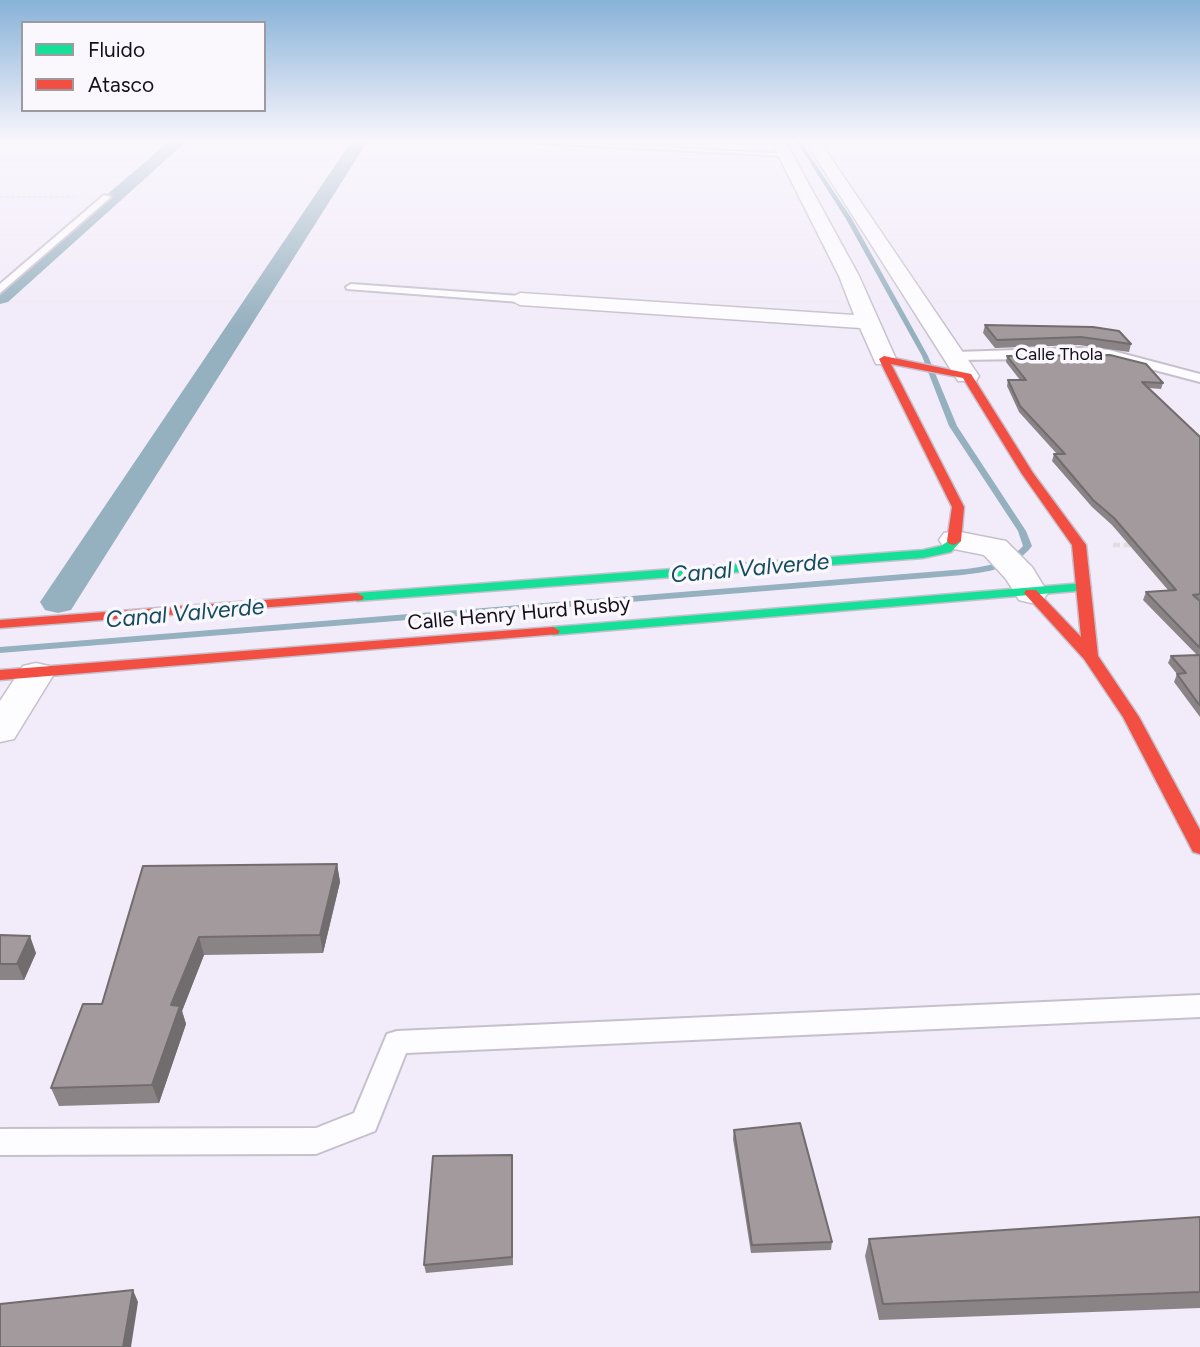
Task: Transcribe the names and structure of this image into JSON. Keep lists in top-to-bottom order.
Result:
{
  "streets": {
    "street": ["Calle Henry Hurd Rusby"],
    "lane": ["Calle Thola"]
  },
  "water": ["Canal Valverde"],
  "legend": ["Fluido", "Atasco"]
}
